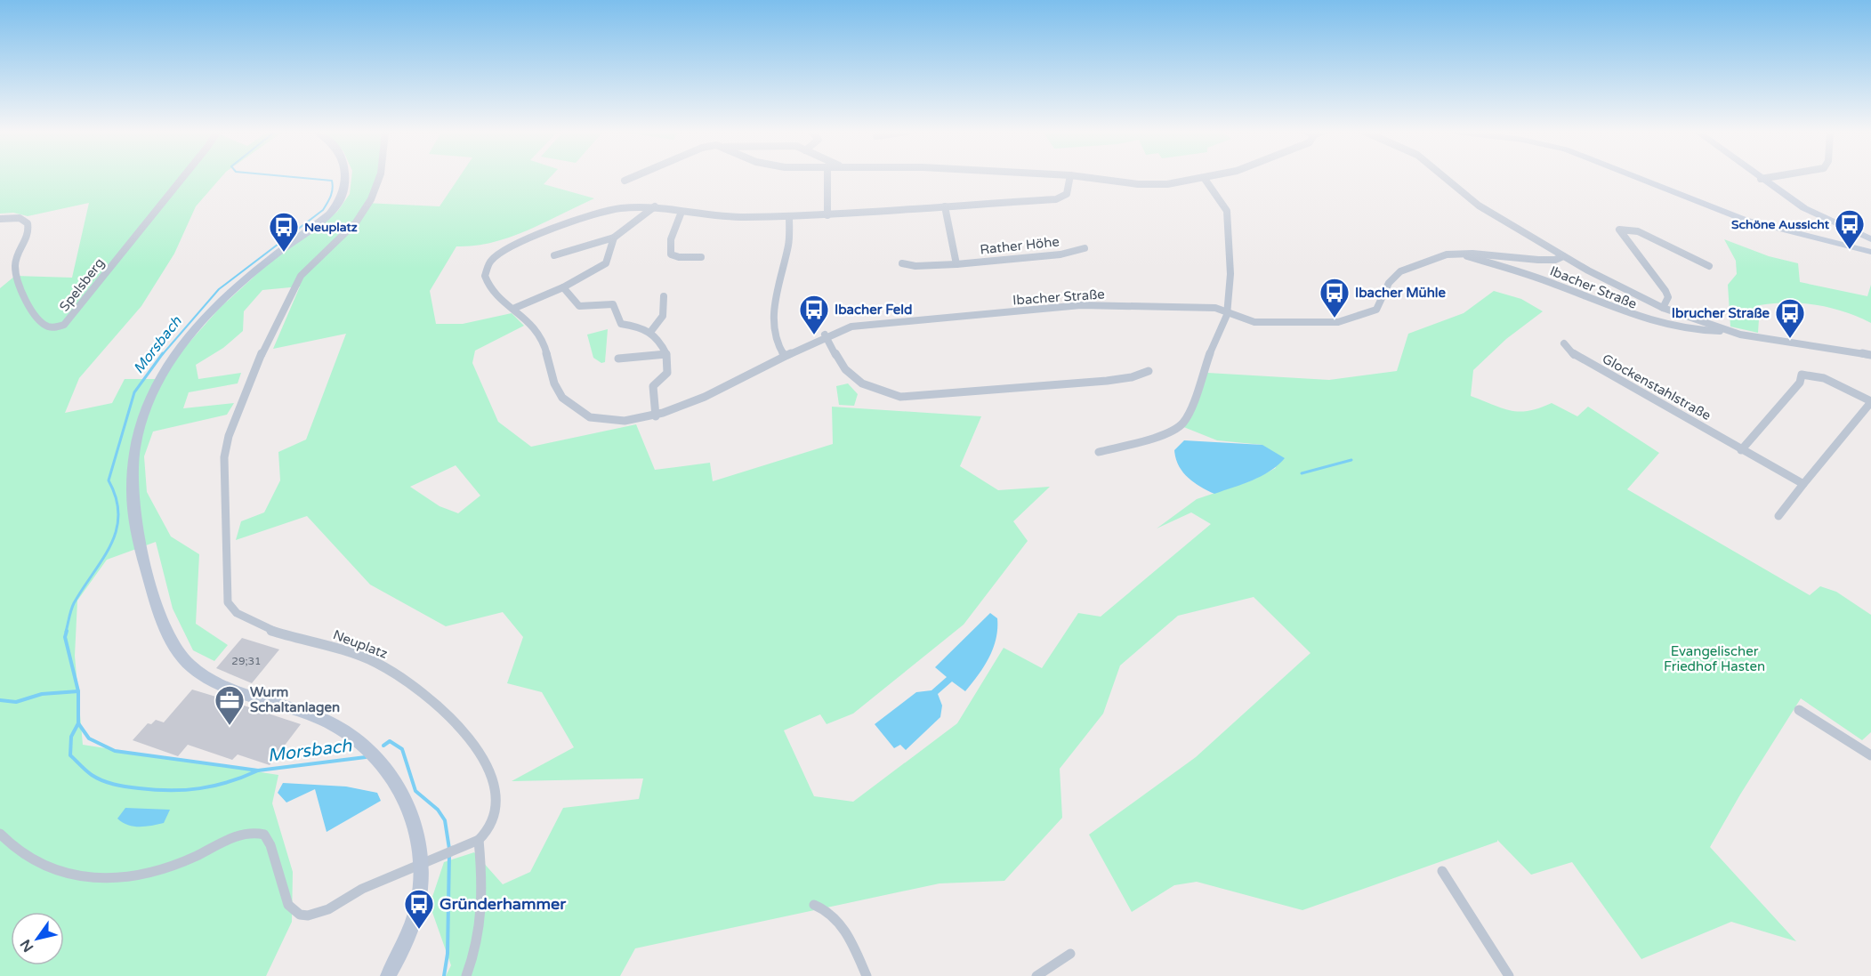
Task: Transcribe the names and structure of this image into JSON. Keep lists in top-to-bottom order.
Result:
{
  "streets": {
    "street": [
      "Rather Höhe",
      "Spelsberg",
      "Ibacher Straße",
      "Glockenstahlstraße",
      "Neuplatz"
    ]
  },
  "water": ["Morsbach"],
  "parks": ["Evangelischer Friedhof Hasten"],
  "places": {
    "bus stop": [
      "Schöne Aussicht",
      "Neuplatz",
      "Ibacher Mühle",
      "Ibacher Feld",
      "Ibrucher Straße",
      "Gründerhammer"
    ],
    "office": ["Wurm Schaltanlagen"]
  },
  "house_numbers": ["29;31"],
  "north": "bottom left"
}
